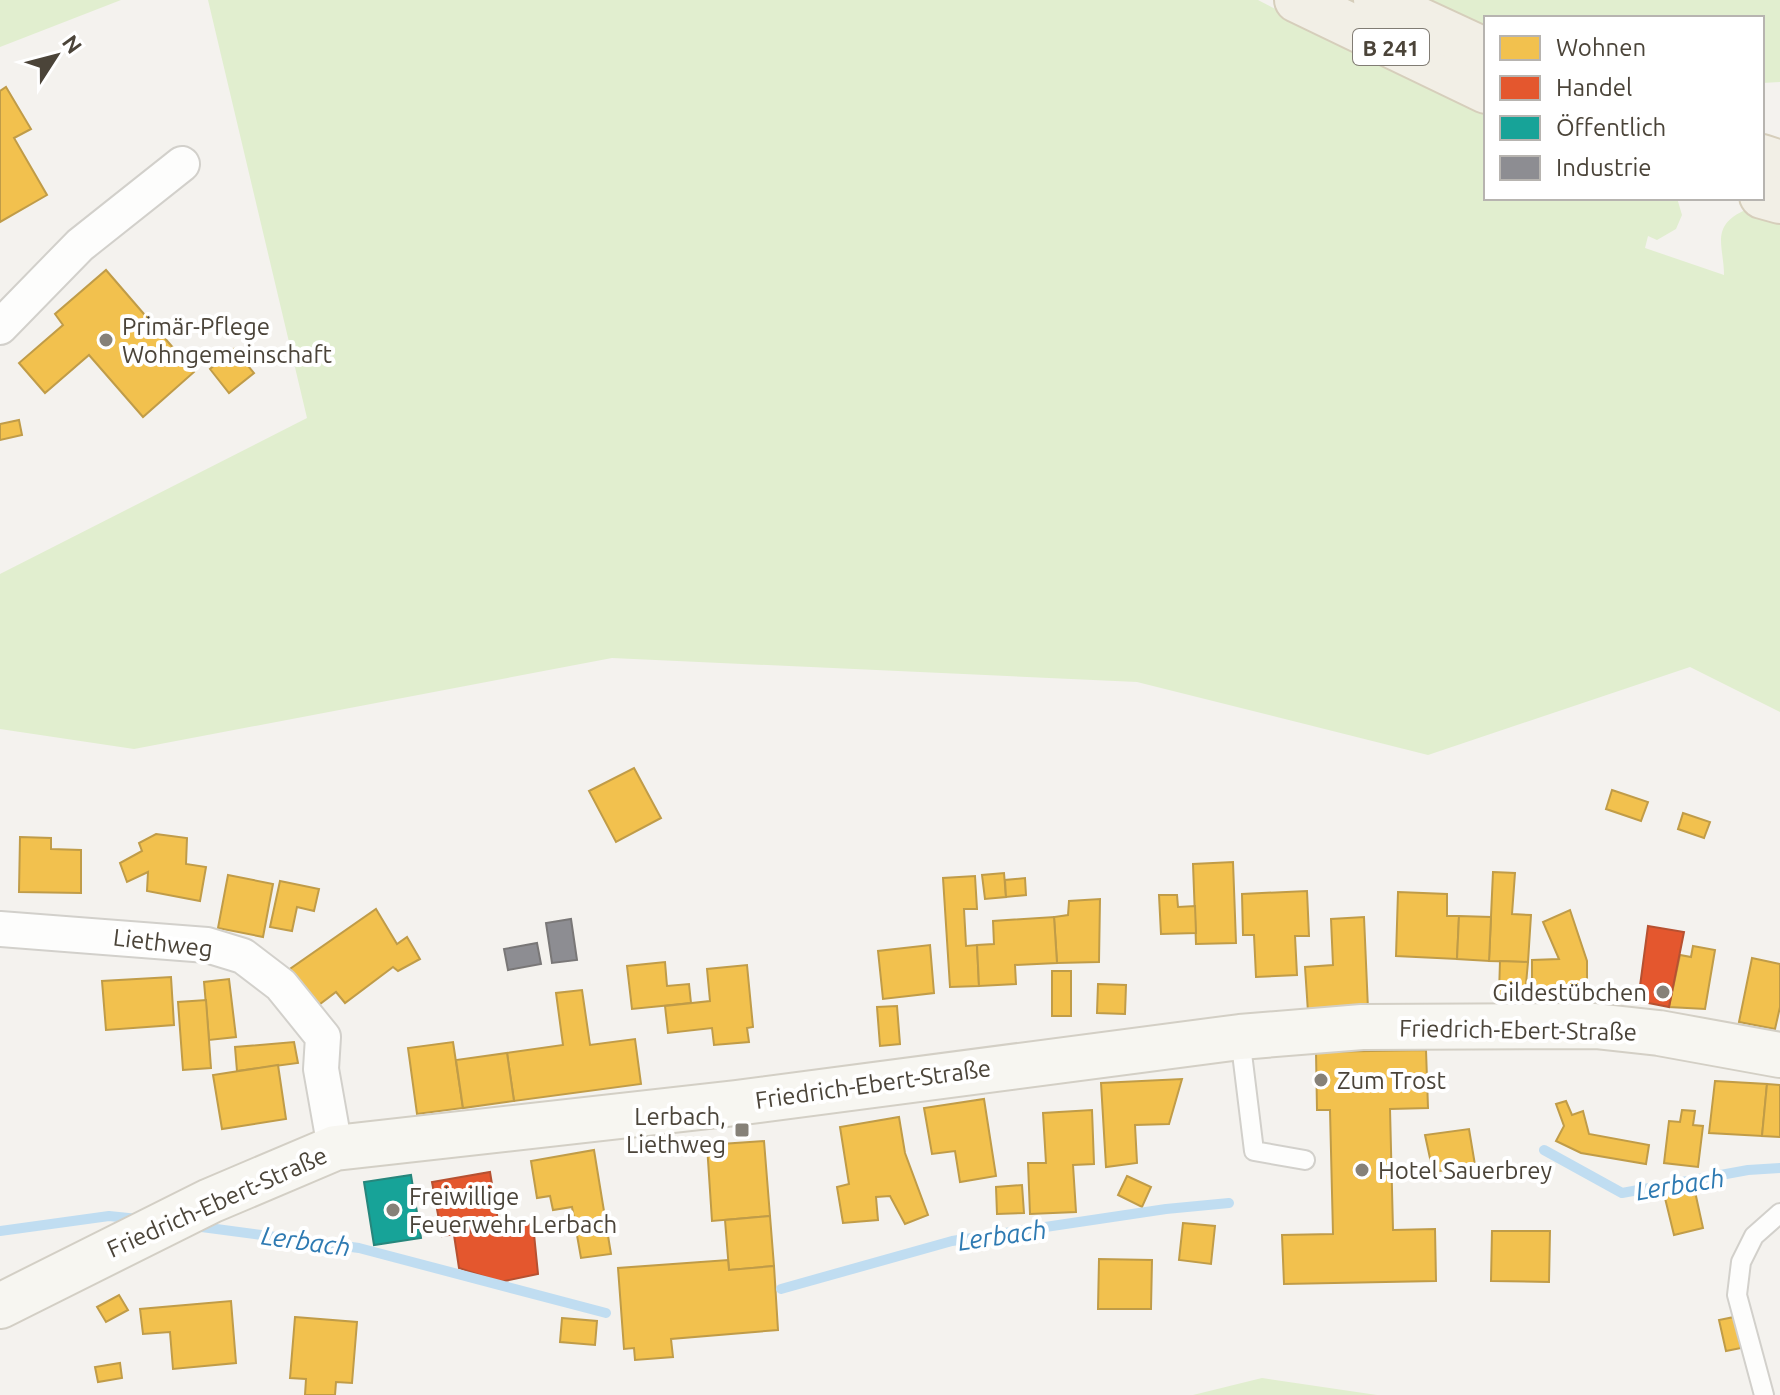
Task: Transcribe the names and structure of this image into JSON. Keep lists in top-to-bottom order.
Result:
{
  "streets": {
    "main road": ["B 241"],
    "street": ["Liethweg", "Friedrich-Ebert-Straße"]
  },
  "crossings": [
    ["Liethweg", "Friedrich-Ebert-Straße"]
  ],
  "water": ["Lerbach"],
  "places": {
    "other": [
      "Primär-Pflege Wohngemeinschaft",
      "Gildestübchen",
      "Zum Trost",
      "Hotel Sauerbrey",
      "Freiwillige Feuerwehr Lerbach"
    ],
    "transit": ["Lerbach, Liethweg"]
  },
  "legend": [
    "Wohnen",
    "Handel",
    "Öffentlich",
    "Industrie"
  ],
  "north": "top right"
}
